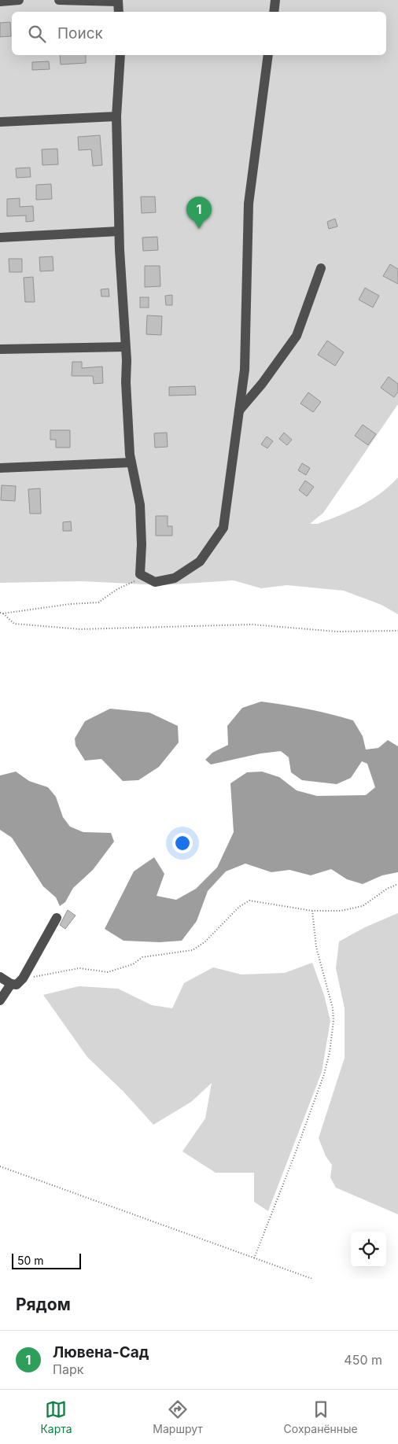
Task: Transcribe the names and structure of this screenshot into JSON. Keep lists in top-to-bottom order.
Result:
{
  "scale_bar": "50 m",
  "page": {
    "search": "Поиск",
    "pins": "1",
    "scale": "50 m",
    "heading": "Рядом",
    "list": [
      {
        "mark": "1",
        "name": "Лювена-Сад",
        "note": "Парк",
        "value": "450 m"
      }
    ],
    "nav": ["Карта", "Маршрут", "Сохранённые"]
  }
}
